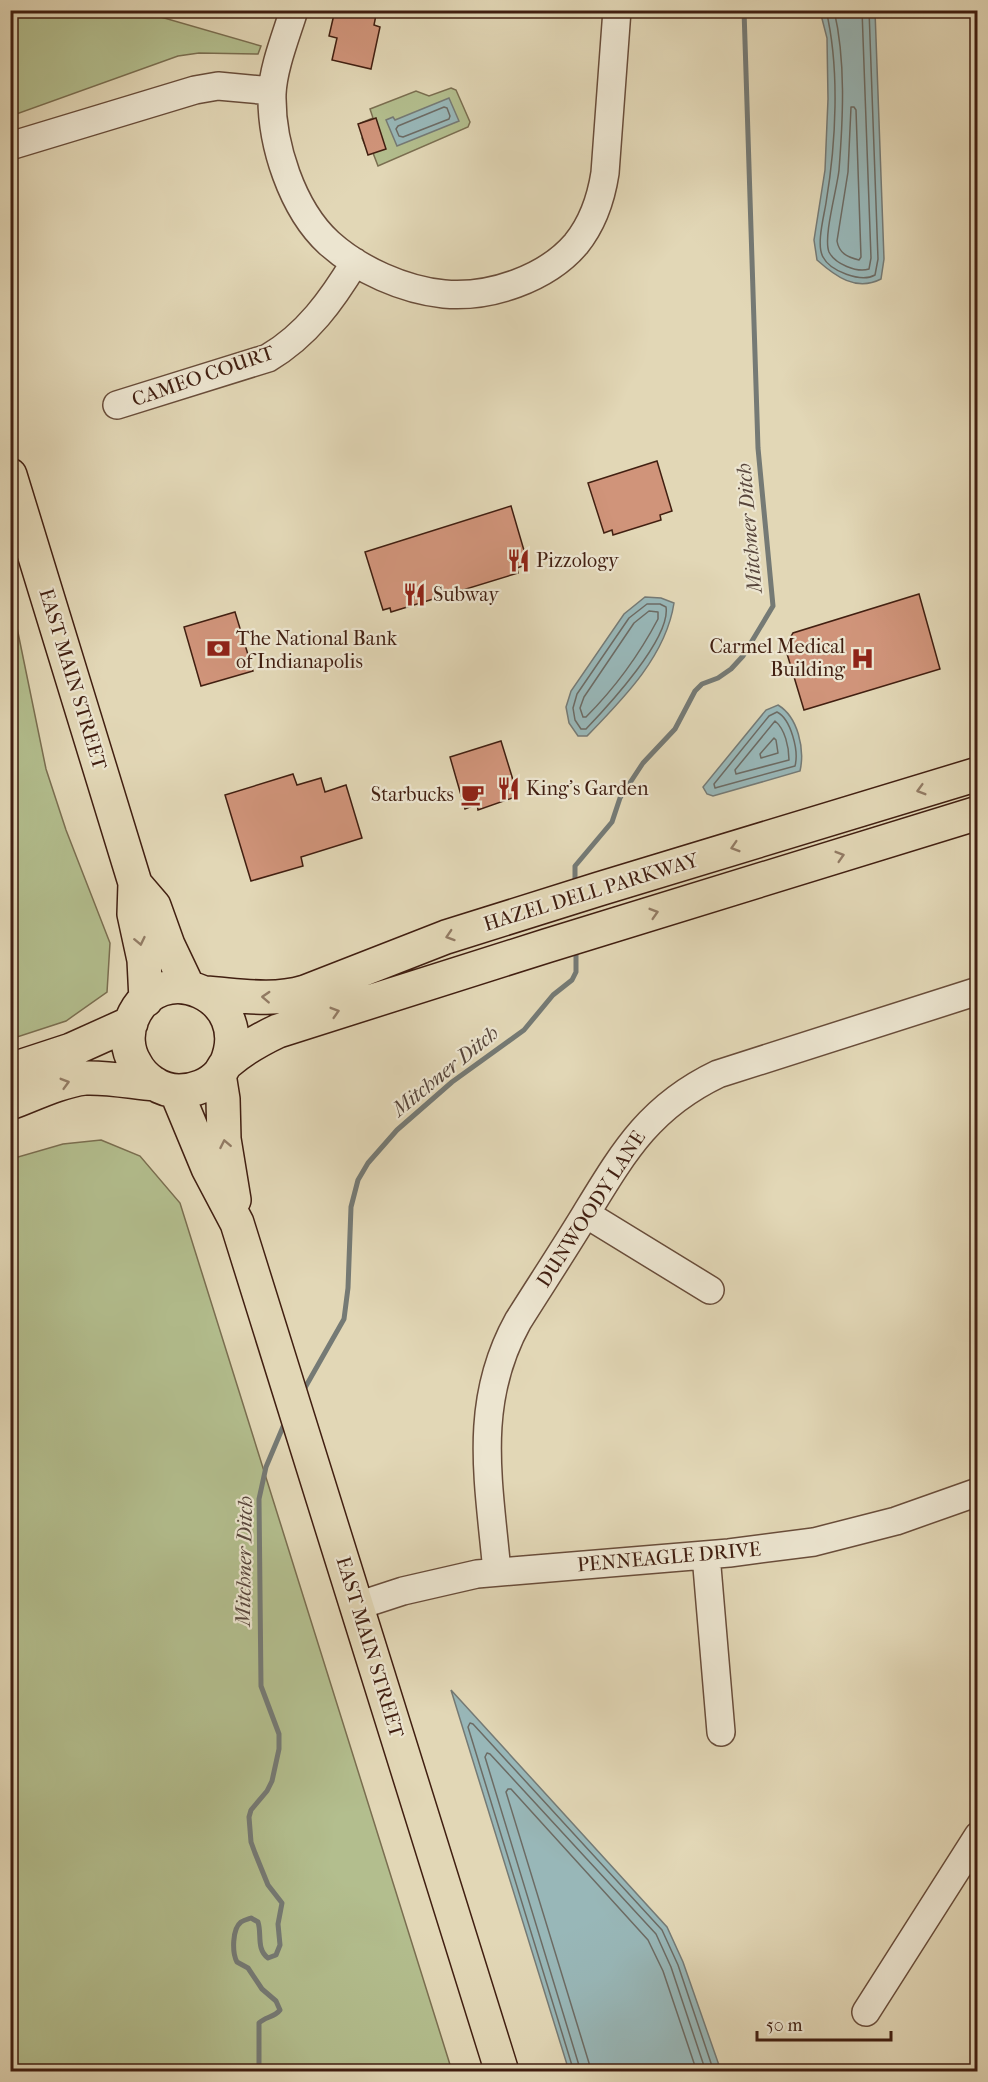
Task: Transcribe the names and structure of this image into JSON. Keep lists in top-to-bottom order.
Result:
{
  "streets": {
    "main road": ["EAST MAIN STREET", "HAZEL DELL PARKWAY"],
    "street": ["CAMEO COURT", "DUNWOODY LANE", "PENNEAGLE DRIVE"]
  },
  "crossings": [
    ["EAST MAIN STREET", "HAZEL DELL PARKWAY"],
    ["EAST MAIN STREET", "PENNEAGLE DRIVE"],
    ["DUNWOODY LANE", "PENNEAGLE DRIVE"]
  ],
  "water": ["Mitchner Ditch"],
  "places": {
    "restaurant": ["Pizzology", "Subway", "King's Garden"],
    "bank": ["The National Bank of Indianapolis"],
    "hospital": ["Carmel Medical Building"],
    "cafe": ["Starbucks"]
  },
  "scale_bar": "50 m"
}
